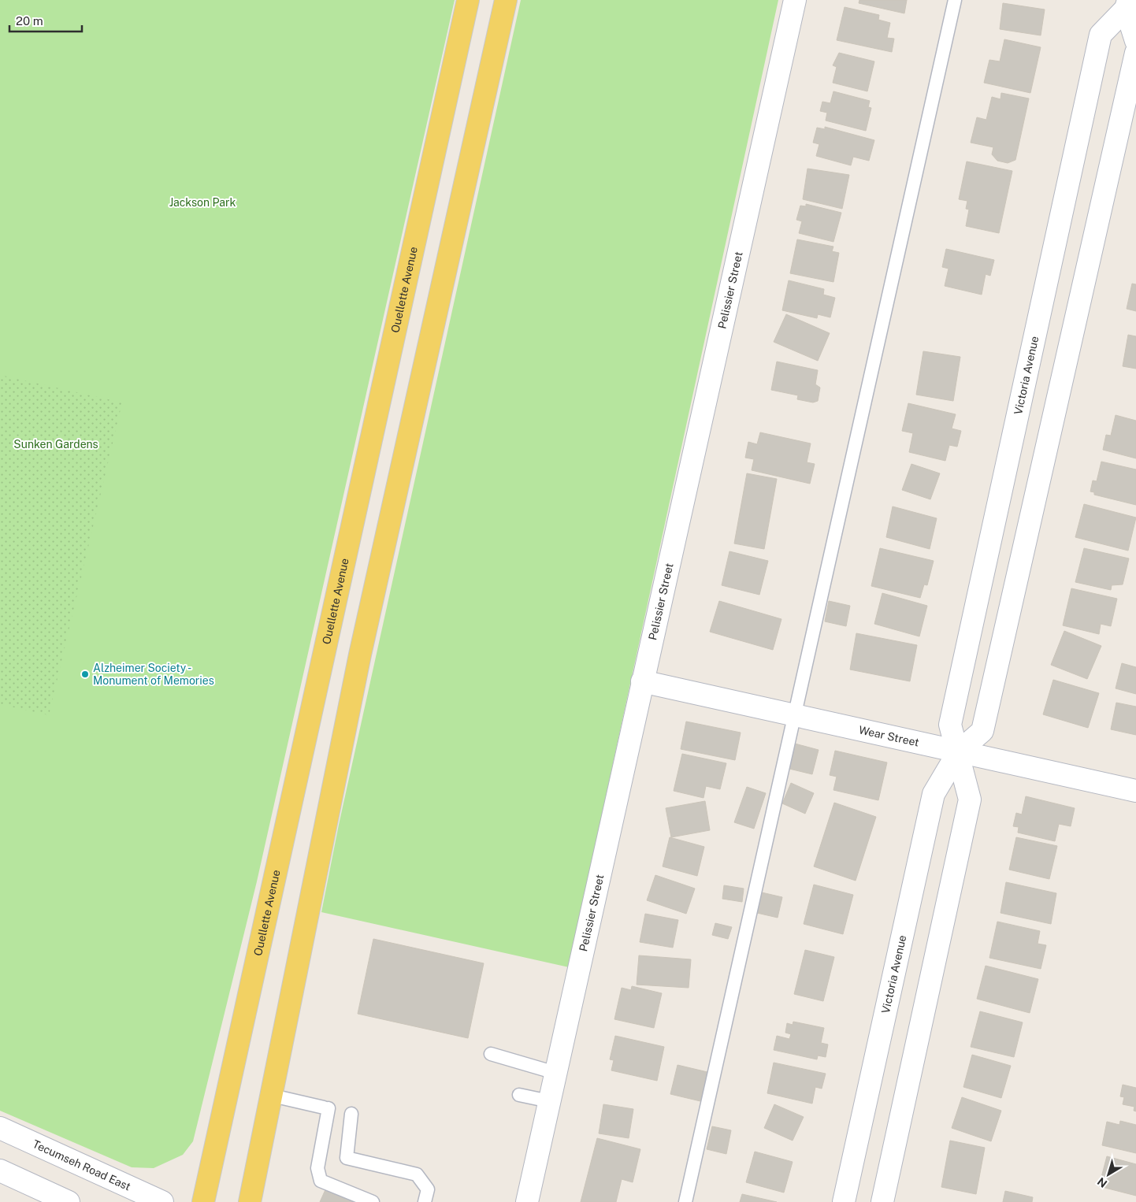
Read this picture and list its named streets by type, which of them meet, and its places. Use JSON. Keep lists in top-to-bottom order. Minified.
{"streets":{"main road":["Ouellette Avenue"],"street":["Pelissier Street","Victoria Avenue","Wear Street","Tecumseh Road East"]},"crossings":[["Pelissier Street","Wear Street"],["Victoria Avenue","Wear Street"]],"parks":["Jackson Park","Sunken Gardens"],"places":["Alzheimer Society - Monument of Memories"],"scale_bar":"20 m","north":"bottom left"}
